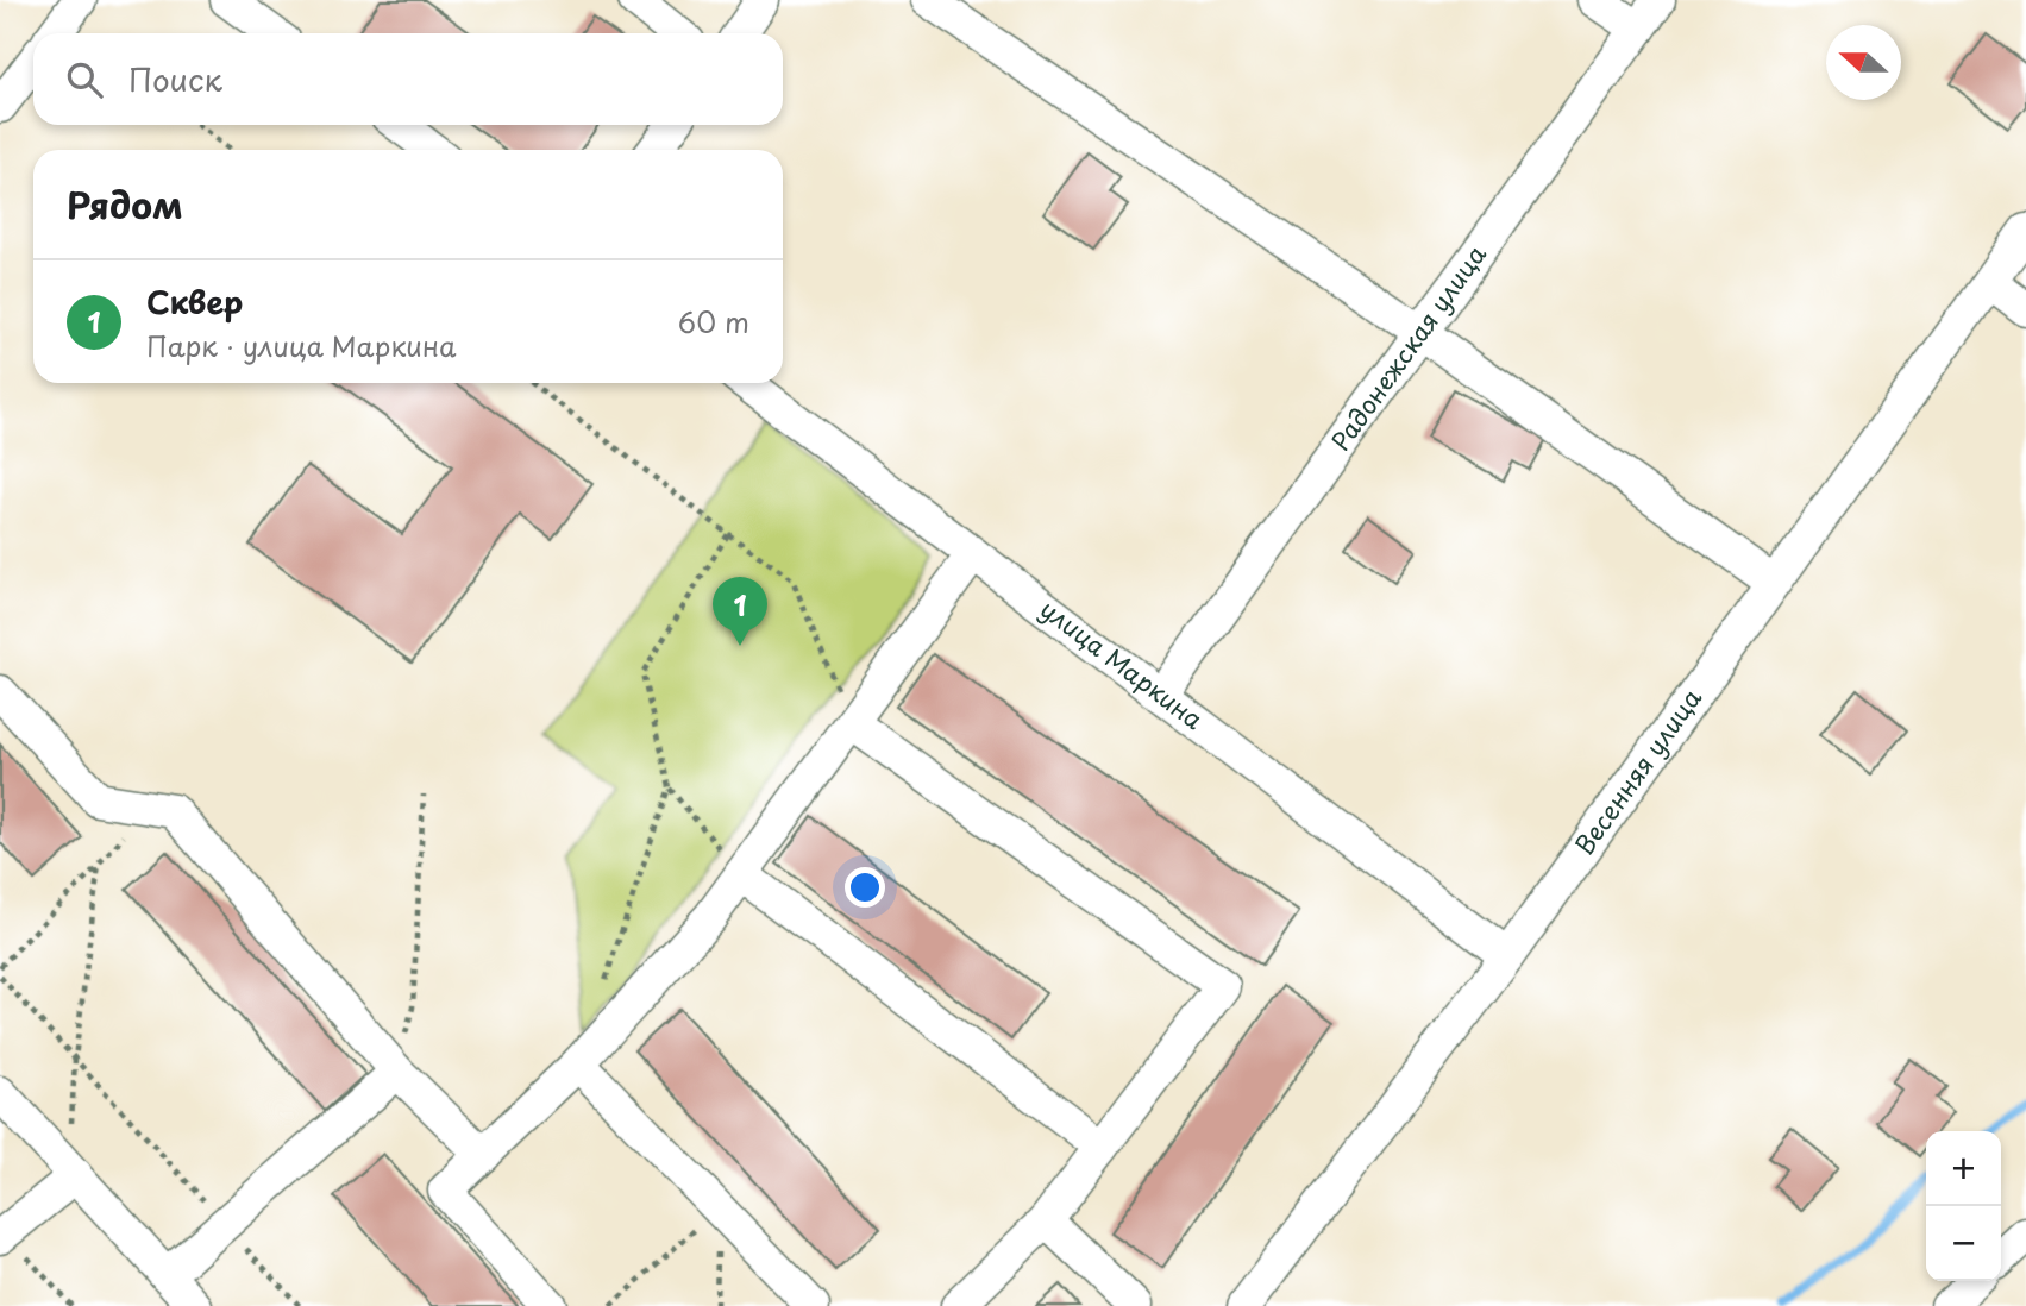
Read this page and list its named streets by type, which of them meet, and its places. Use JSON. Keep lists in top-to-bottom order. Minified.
{"streets":{"street":["Радонежская улица","улица Маркина","Весенняя улица"]},"crossings":[["Радонежская улица","улица Маркина"],["улица Маркина","Весенняя улица"]],"north":"left","page":{"search":"Поиск","heading":"Рядом","list":[{"mark":"1","name":"Сквер","note":"Парк · улица Маркина","value":"60 m"}],"pins":"1","map_buttons":["+","−"]}}
